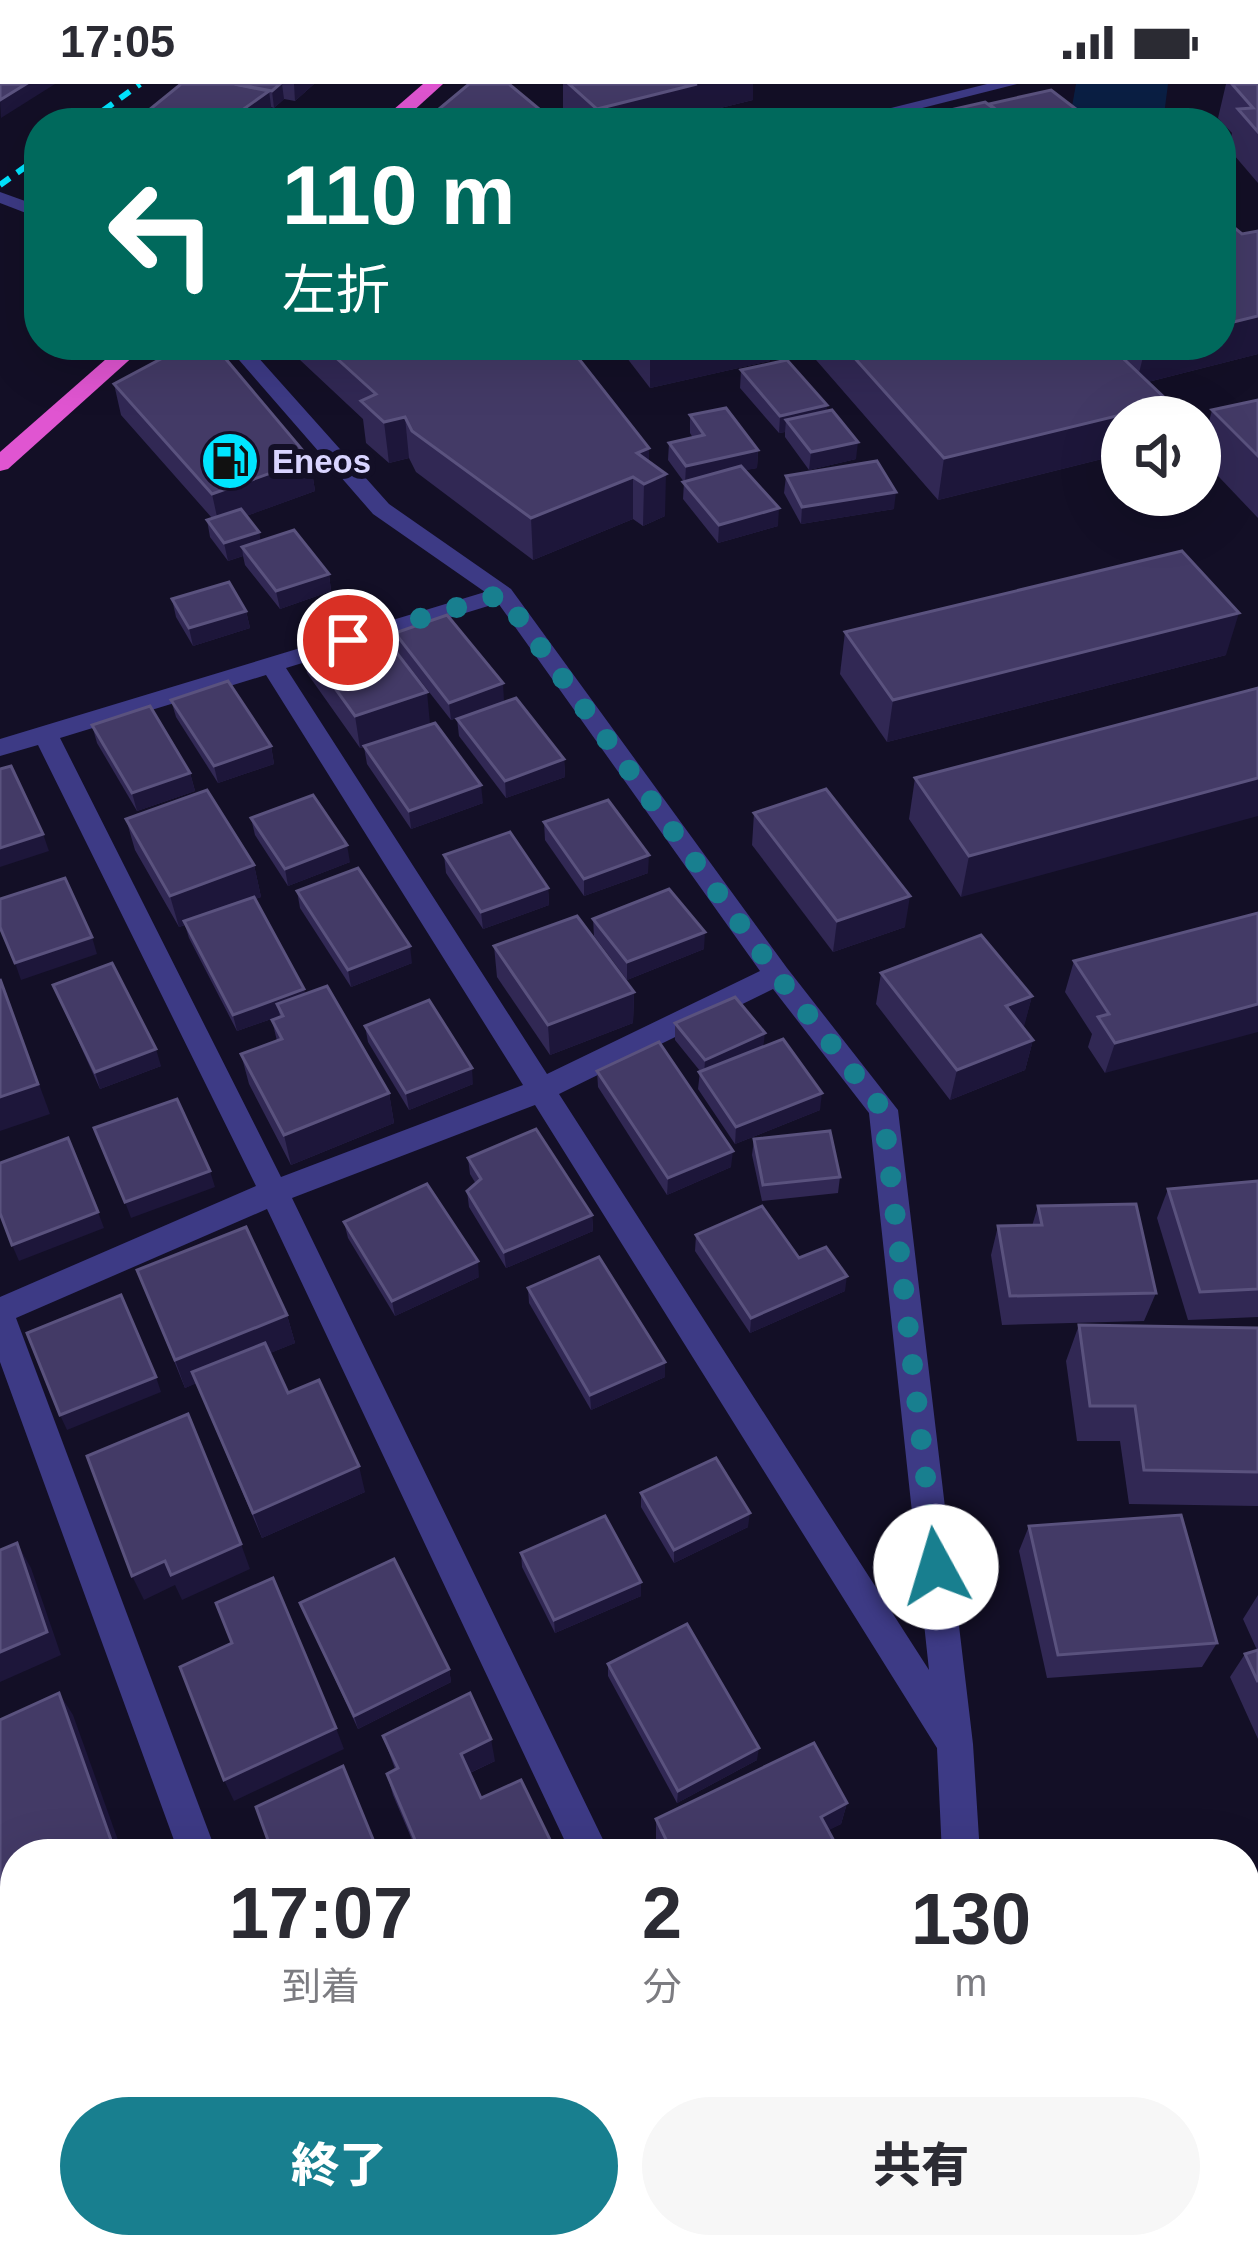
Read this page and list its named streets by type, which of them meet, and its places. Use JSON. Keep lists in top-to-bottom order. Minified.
{"places":{"fuel station":["Eneos"]},"page":{"status":"17:05","turn":["110 m","左折"],"eta":["17:07","到着","2","分","130","m"],"buttons":["終了","共有"]}}
